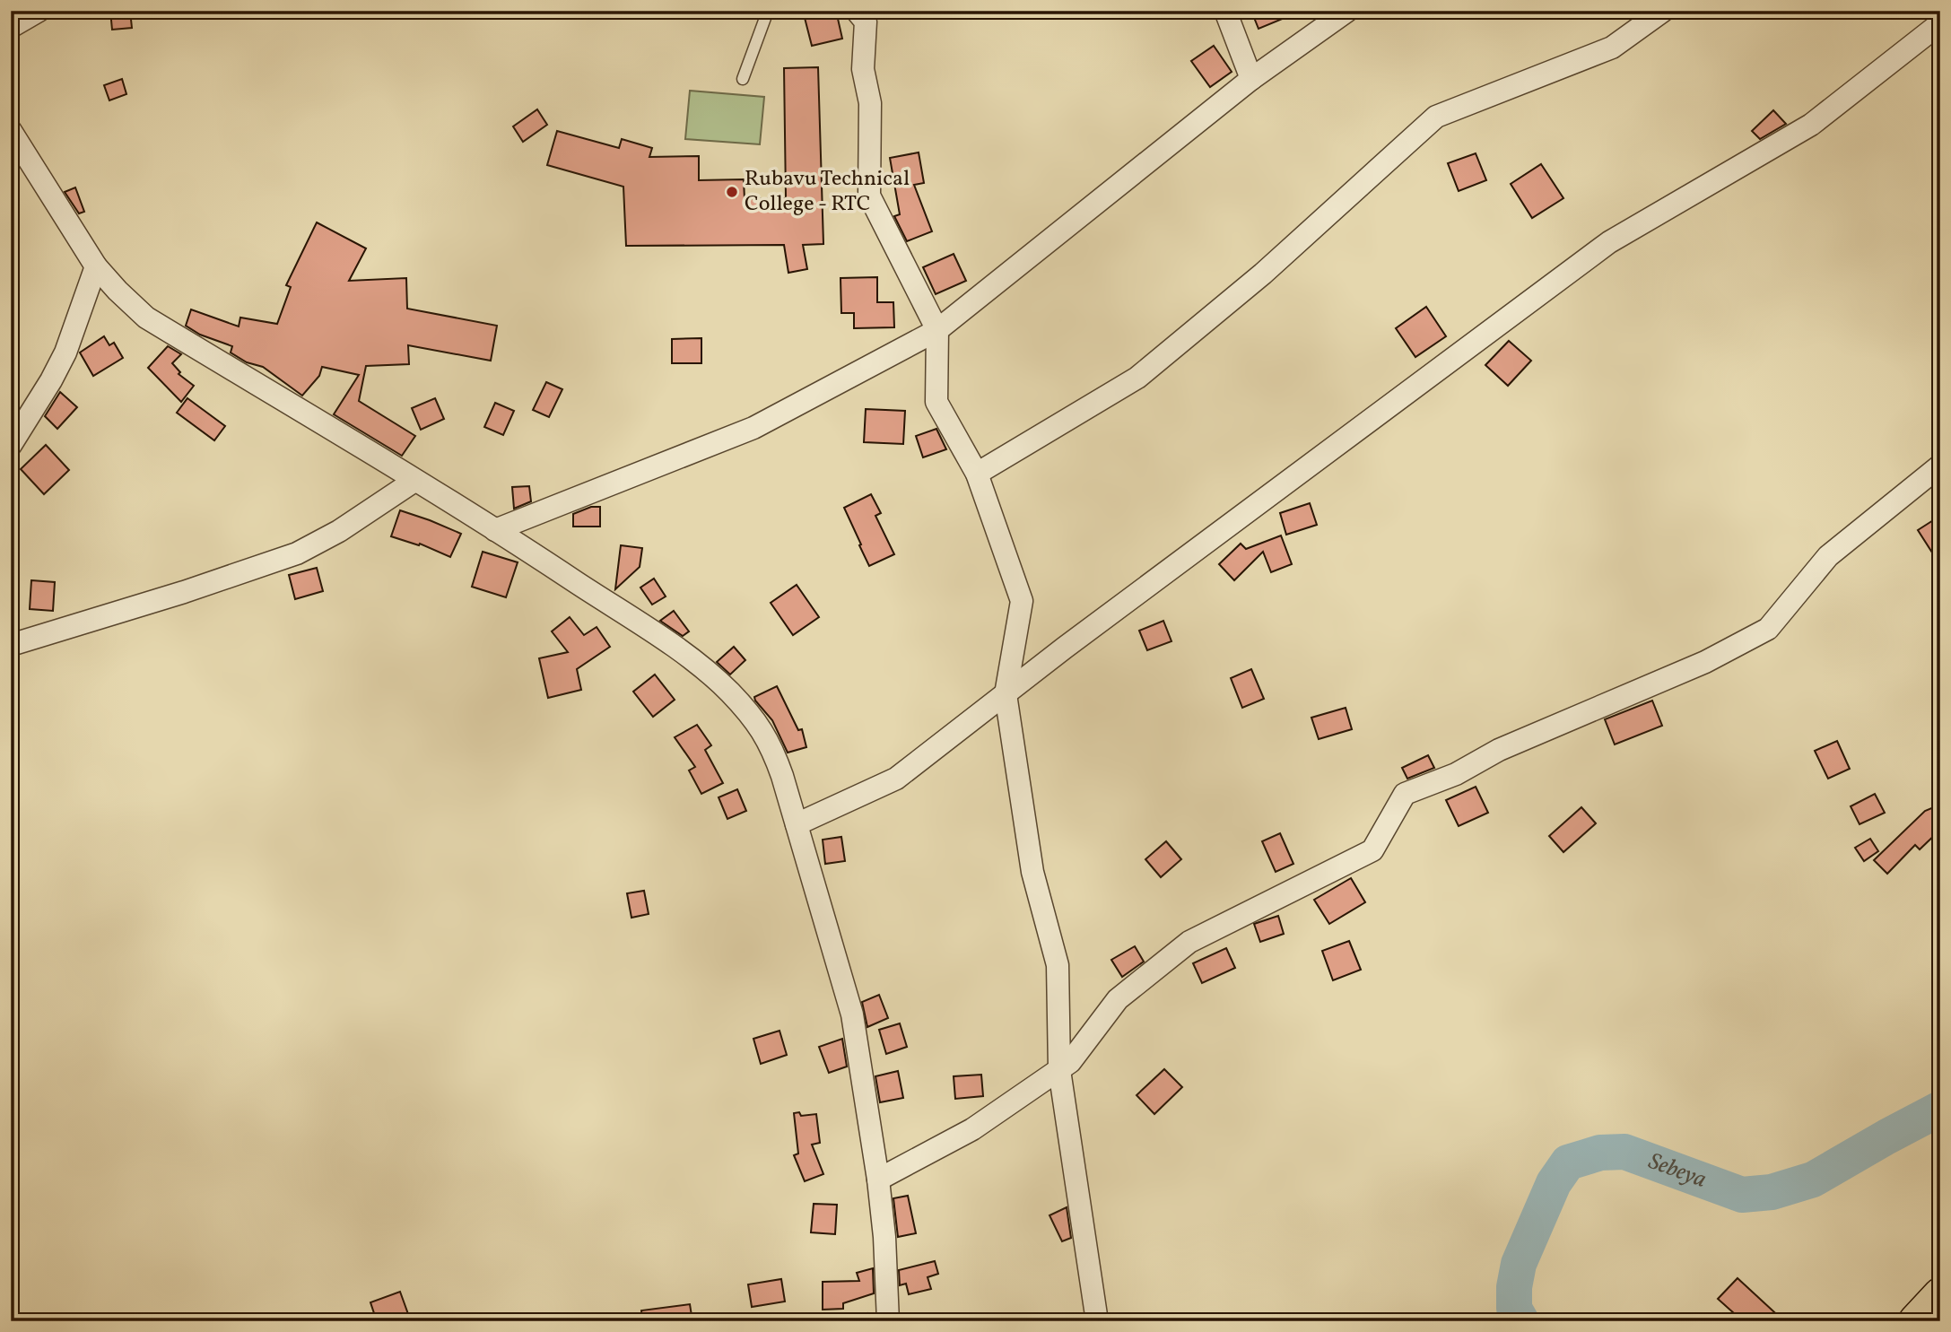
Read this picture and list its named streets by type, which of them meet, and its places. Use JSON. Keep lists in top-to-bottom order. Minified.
{"water":["Sebeya"],"places":["Rubavu Technical College - RTC"]}
